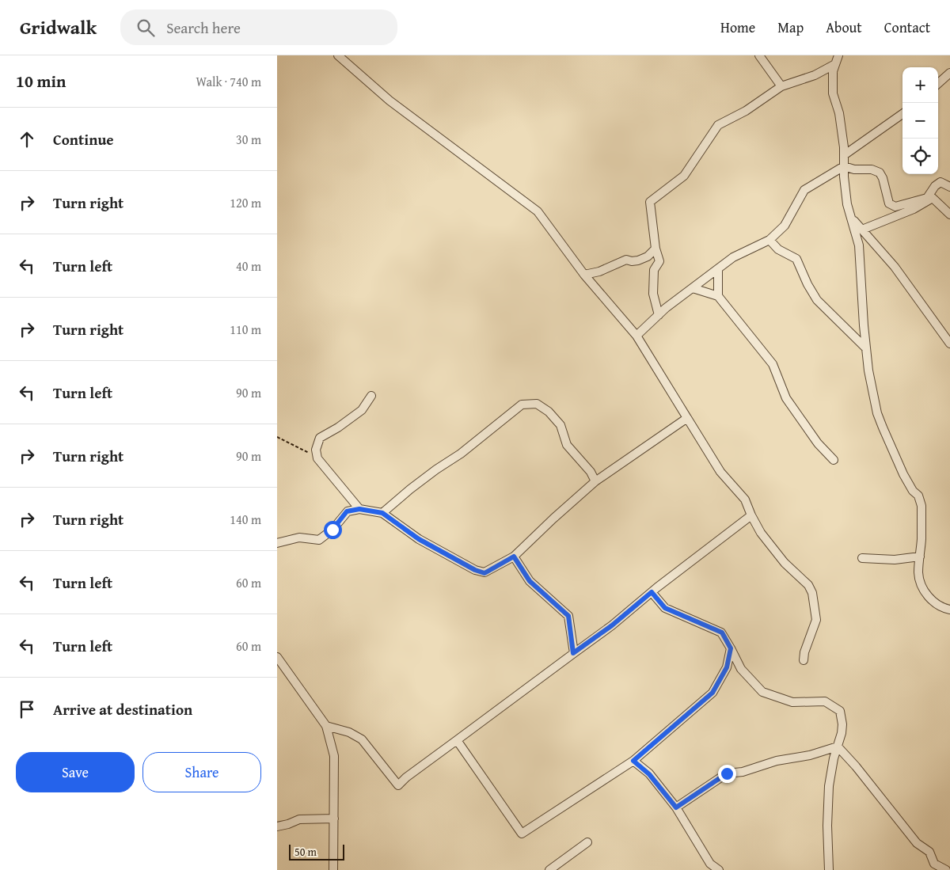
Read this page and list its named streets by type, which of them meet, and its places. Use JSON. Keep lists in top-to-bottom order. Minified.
{"scale_bar":"50 m","page":{"header":"Gridwalk","search":"Search here","nav":["Home","Map","About","Contact"],"heading":["10 min","Walk · 740 m"],"map_buttons":["+","−"],"list":[["Continue","30 m"],["Turn right","120 m"],["Turn left","40 m"],["Turn right","110 m"],["Turn left","90 m"],["Turn right","90 m"],["Turn right","140 m"],["Turn left","60 m"],["Turn left","60 m"],"Arrive at destination"],"buttons":["Save","Share"],"scale":"50 m"}}
